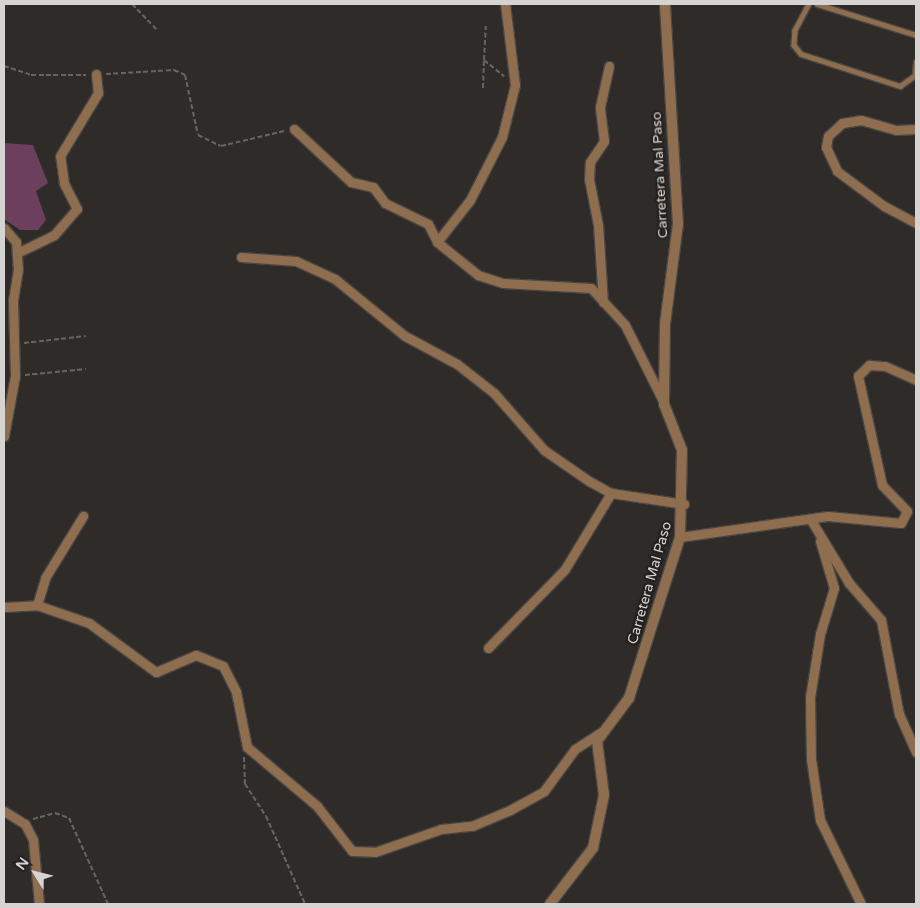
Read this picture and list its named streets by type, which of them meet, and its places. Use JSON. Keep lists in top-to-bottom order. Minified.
{"streets":{"street":["Carretera Mal Paso"]},"north":"top left"}
